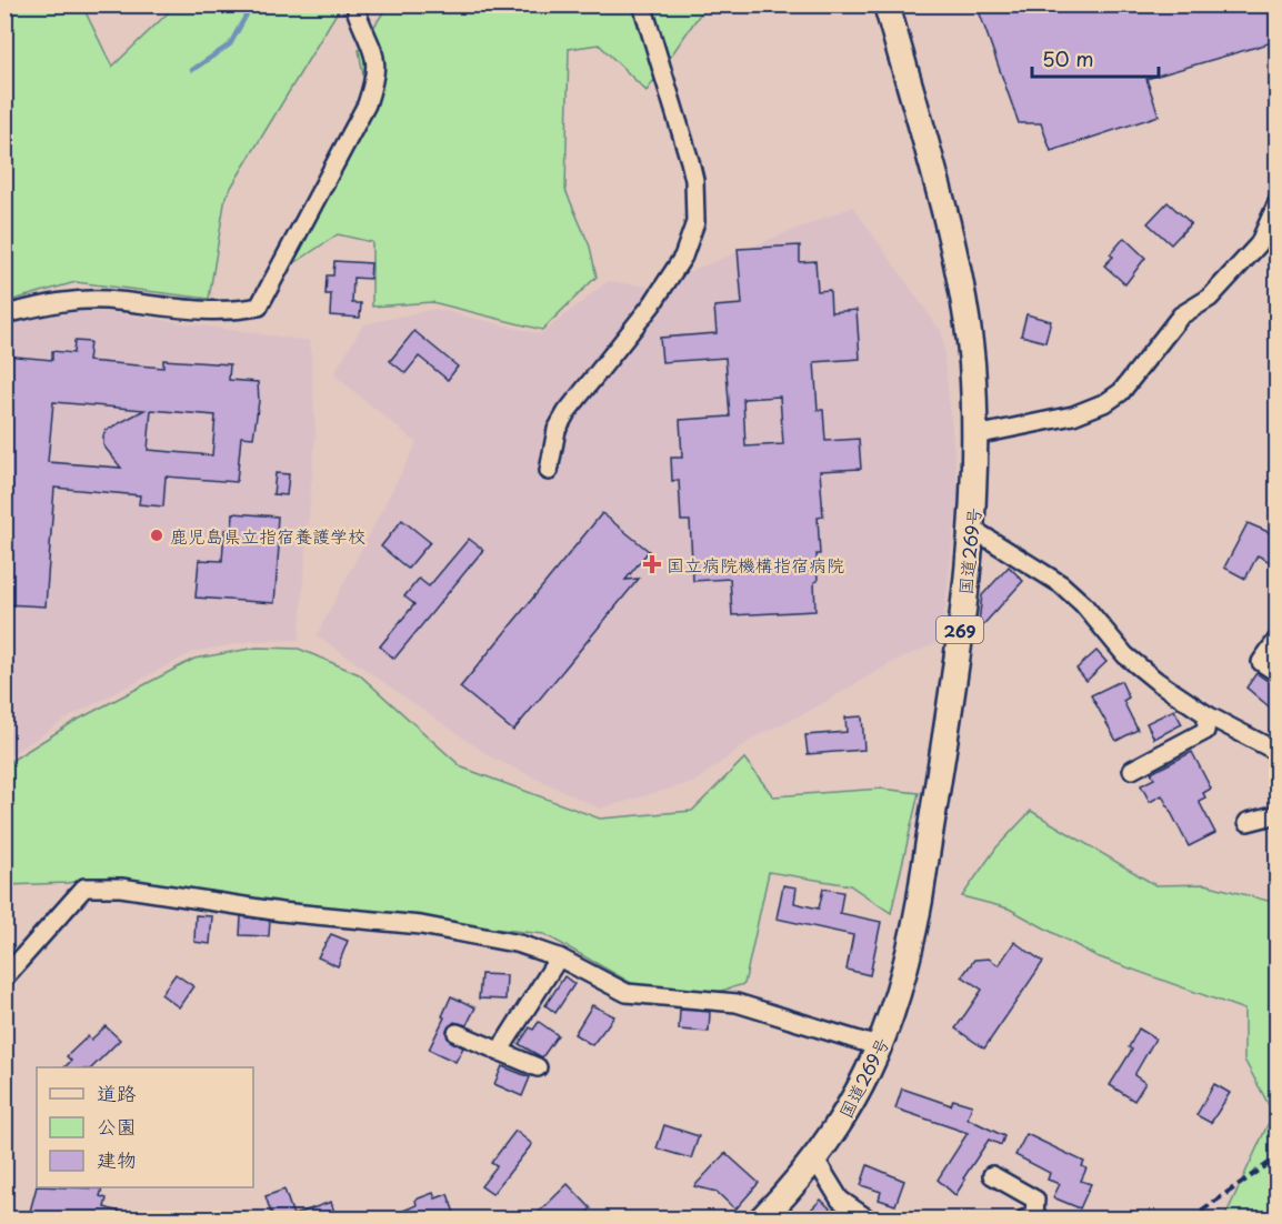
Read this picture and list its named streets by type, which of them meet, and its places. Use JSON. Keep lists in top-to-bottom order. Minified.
{"streets":{"highway":["国道269号","269"]},"places":{"other":["鹿児島県立指宿養護学校"],"health":["国立病院機構指宿病院"]},"legend":["道路","公園","建物"],"scale_bar":"50 m"}
